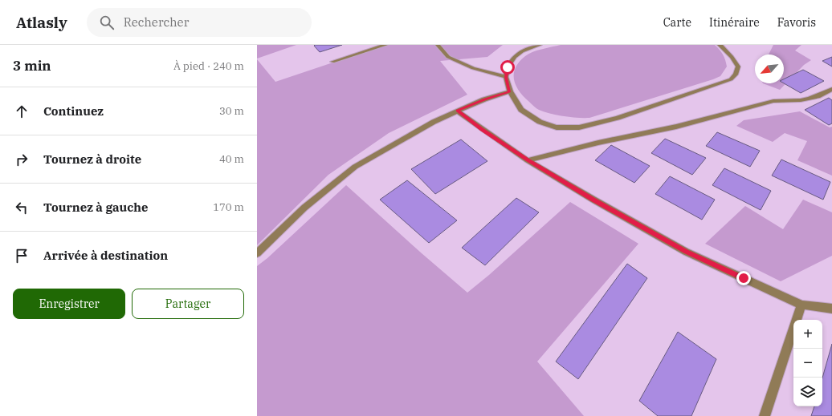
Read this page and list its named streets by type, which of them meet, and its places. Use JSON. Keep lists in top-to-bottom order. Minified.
{"north":"bottom left","page":{"header":"Atlasly","search":"Rechercher","nav":["Carte","Itinéraire","Favoris"],"heading":["3 min","À pied · 240 m"],"list":[["Continuez","30 m"],["Tournez à droite","40 m"],["Tournez à gauche","170 m"],"Arrivée à destination"],"buttons":["Enregistrer","Partager"],"map_buttons":["+","−"]}}
